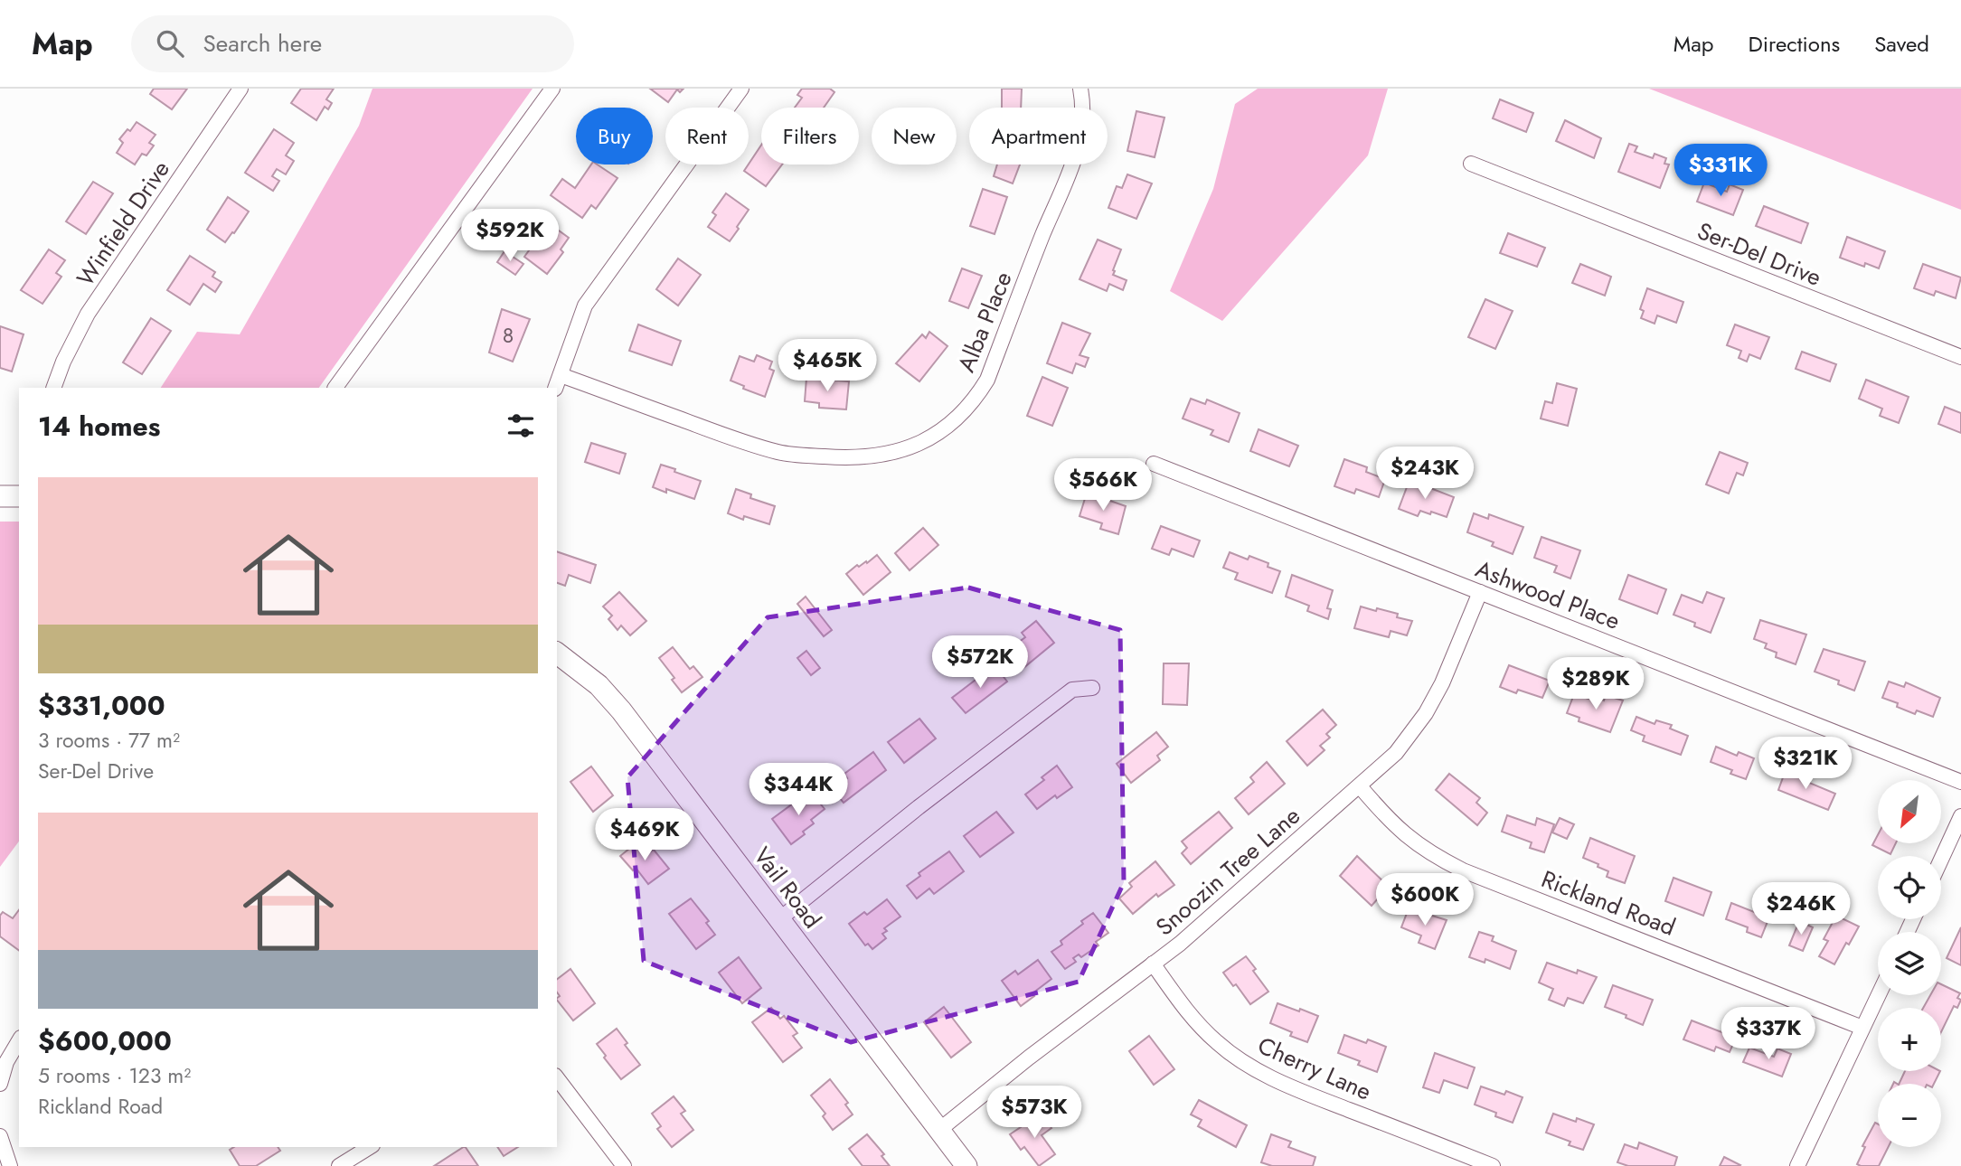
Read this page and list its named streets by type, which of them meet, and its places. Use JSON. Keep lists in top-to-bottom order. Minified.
{"streets":{"street":["Winfield Drive","Ser-Del Drive","Alba Place","Ashwood Place","Snoozin Tree Lane","Vail Road","Rickland Road","Cherry Lane"]},"crossings":[["Ashwood Place","Snoozin Tree Lane"],["Snoozin Tree Lane","Vail Road"],["Snoozin Tree Lane","Rickland Road"],["Snoozin Tree Lane","Cherry Lane"]],"house_numbers":["8"],"north":"bottom left","page":{"header":"Map","search":"Search here","nav":["Map","Directions","Saved"],"chip":["Buy","Rent","Filters","New","Apartment"],"price":["$331K","$592K","$465K","$243K","$566K","$572K","$289K","$321K","$344K","$469K","$600K","$246K","$337K","$573K"],"heading":"14 homes","list":[{"name":"$331,000","note":"3 rooms · 77 m² · Ser-Del Drive"},{"name":"$600,000","note":"5 rooms · 123 m² · Rickland Road"}],"map_buttons":["+","−"]}}
